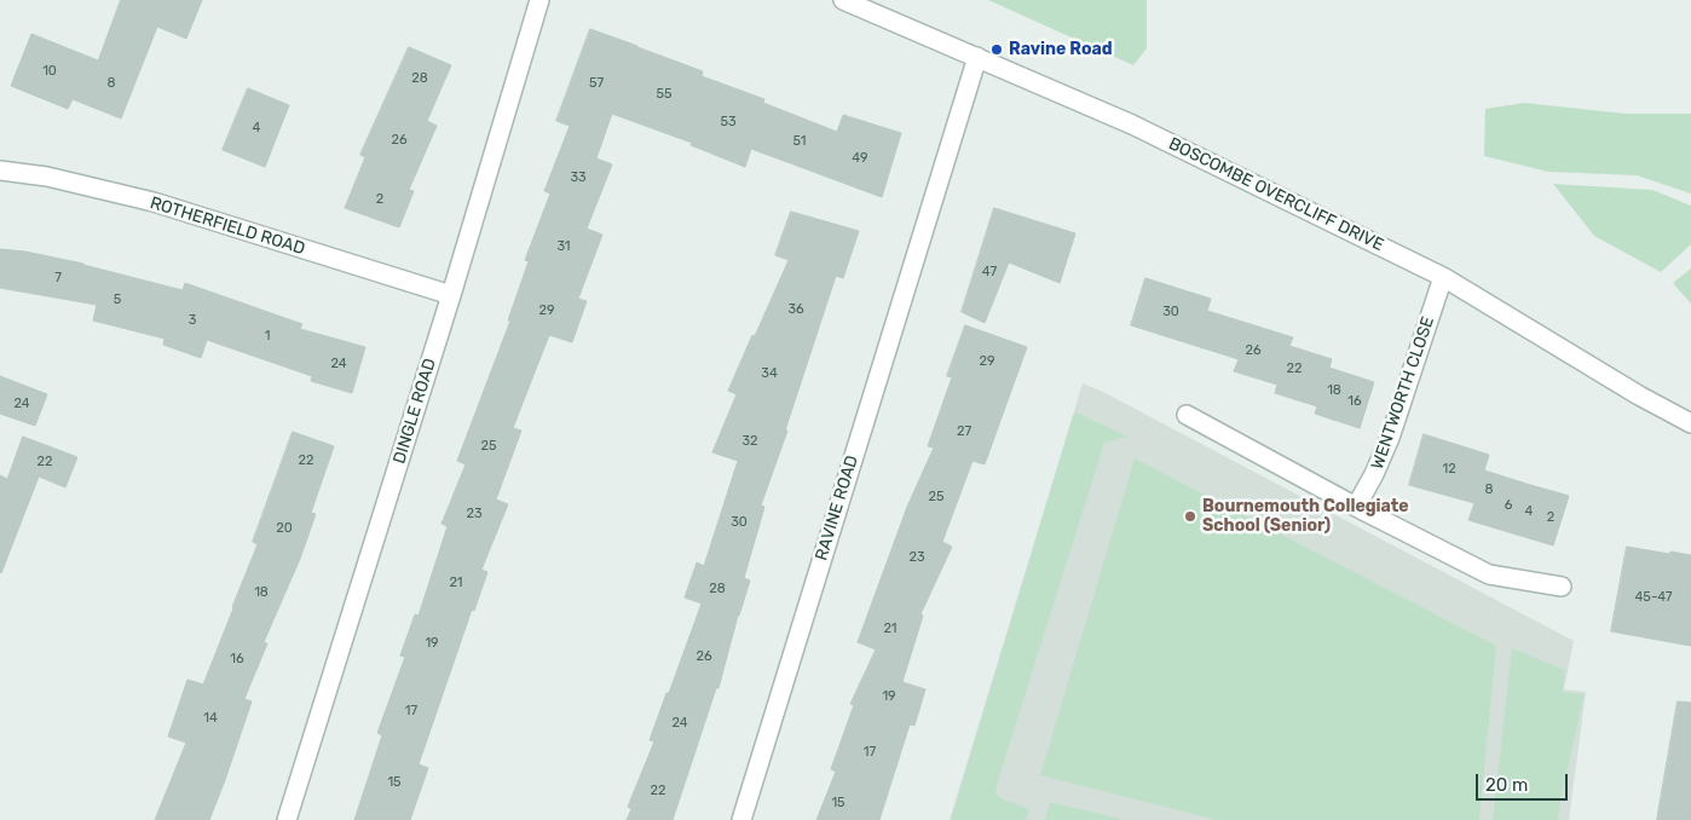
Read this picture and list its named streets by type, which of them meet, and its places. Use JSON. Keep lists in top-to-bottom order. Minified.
{"streets":{"street":["BOSCOMBE OVERCLIFF DRIVE","ROTHERFIELD ROAD","WENTWORTH CLOSE","DINGLE ROAD","RAVINE ROAD"]},"crossings":[["BOSCOMBE OVERCLIFF DRIVE","WENTWORTH CLOSE"],["BOSCOMBE OVERCLIFF DRIVE","RAVINE ROAD"],["ROTHERFIELD ROAD","DINGLE ROAD"]],"places":["Ravine Road","Bournemouth Collegiate School (Senior)"],"house_numbers":["10","28","8","57","55","53","4","26","51","49","33","2","31","47","7","5","36","29","30","3","1","26","29","24","22","34","18","16","24","27","32","25","22","22","12","8","25","6","4","23","2","30","20","23","21","28","18","45-47","21","19","26","16","19","17","14","24","17","15","22","15"],"scale_bar":"20 m"}
